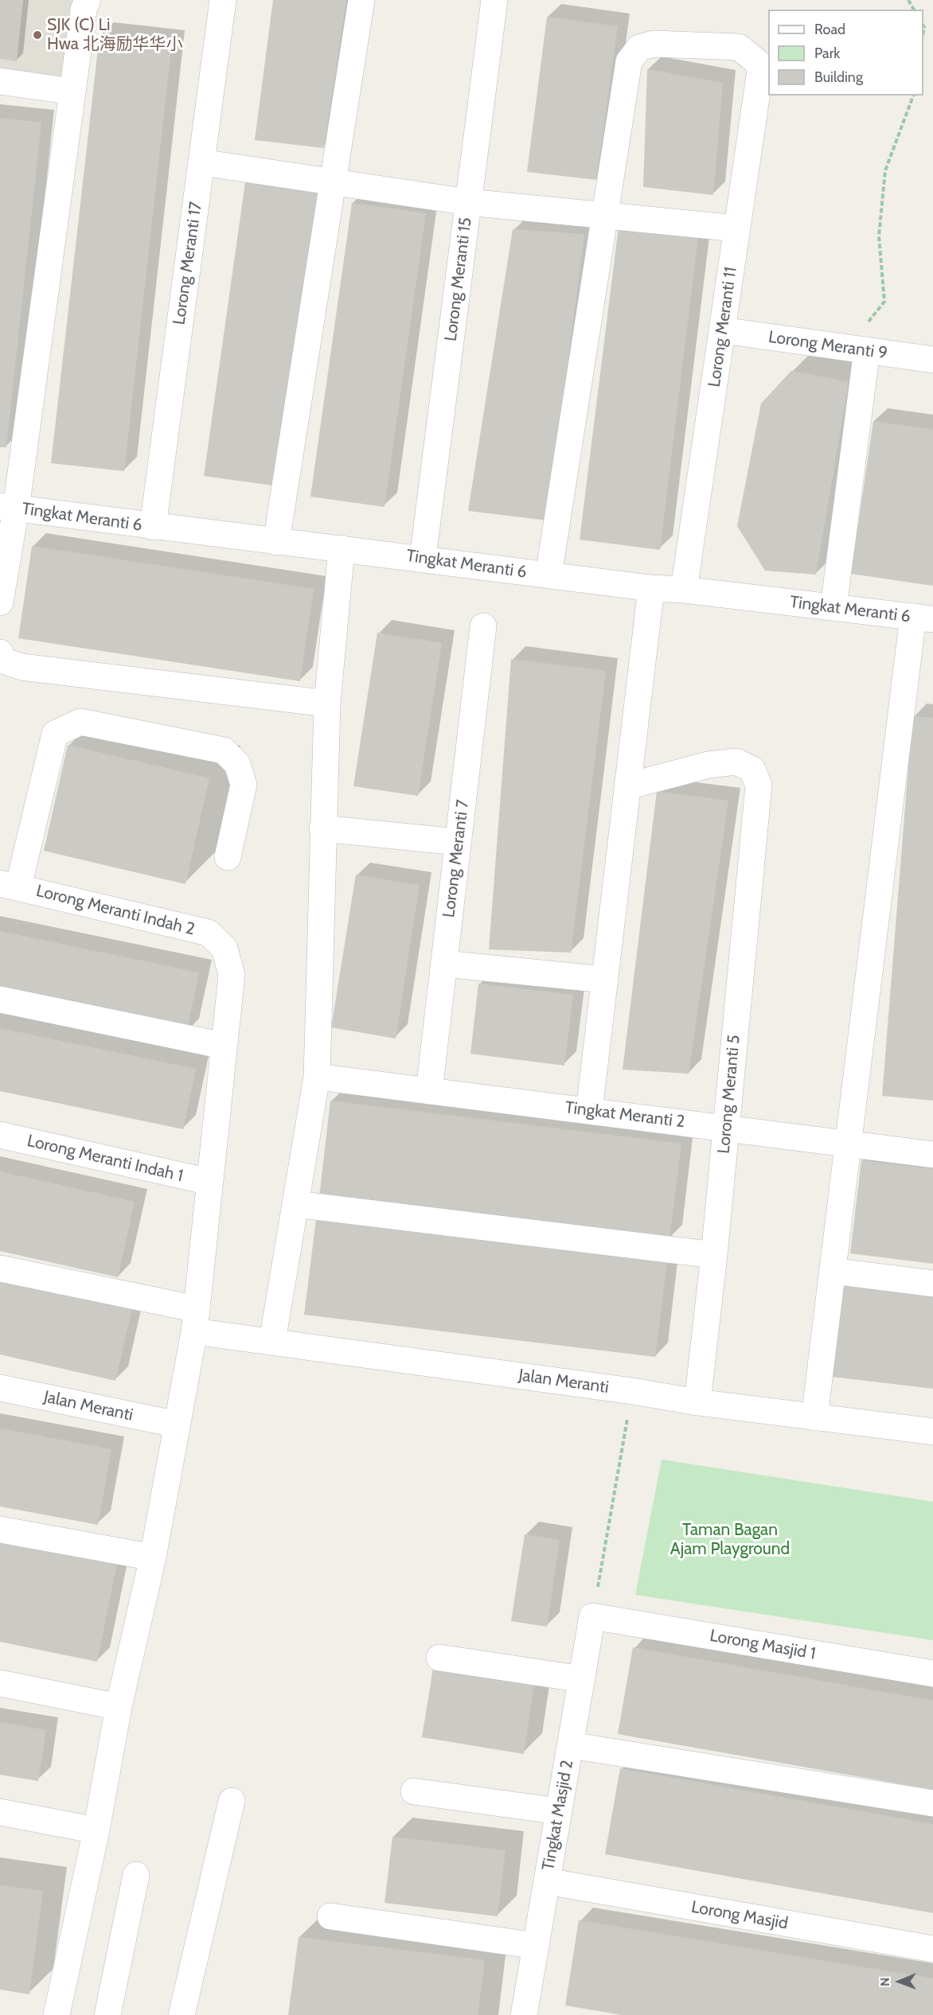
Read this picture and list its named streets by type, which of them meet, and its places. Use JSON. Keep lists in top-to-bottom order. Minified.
{"streets":{"street":["Lorong Meranti 17","Lorong Meranti 15","Lorong Meranti 11","Lorong Meranti 9","Tingkat Meranti 6","Lorong Meranti 7","Lorong Meranti Indah 2","Lorong Meranti 5","Tingkat Meranti 2","Lorong Meranti Indah 1","Jalan Meranti","Lorong Masjid 1","Tingkat Masjid 2","Lorong Masjid"]},"crossings":[["Lorong Meranti 17","Tingkat Meranti 6"],["Lorong Meranti 15","Tingkat Meranti 6"],["Lorong Meranti 11","Lorong Meranti 9"],["Lorong Meranti 11","Tingkat Meranti 6"],["Lorong Meranti 7","Tingkat Meranti 2"],["Lorong Meranti 5","Tingkat Meranti 2"],["Lorong Meranti 5","Jalan Meranti"],["Lorong Masjid 1","Tingkat Masjid 2"],["Tingkat Masjid 2","Lorong Masjid"]],"parks":["Taman Bagan Ajam Playground"],"places":["SJK (C) Li Hwa 北海励华华小"],"legend":["Road","Park","Building"],"north":"left"}
